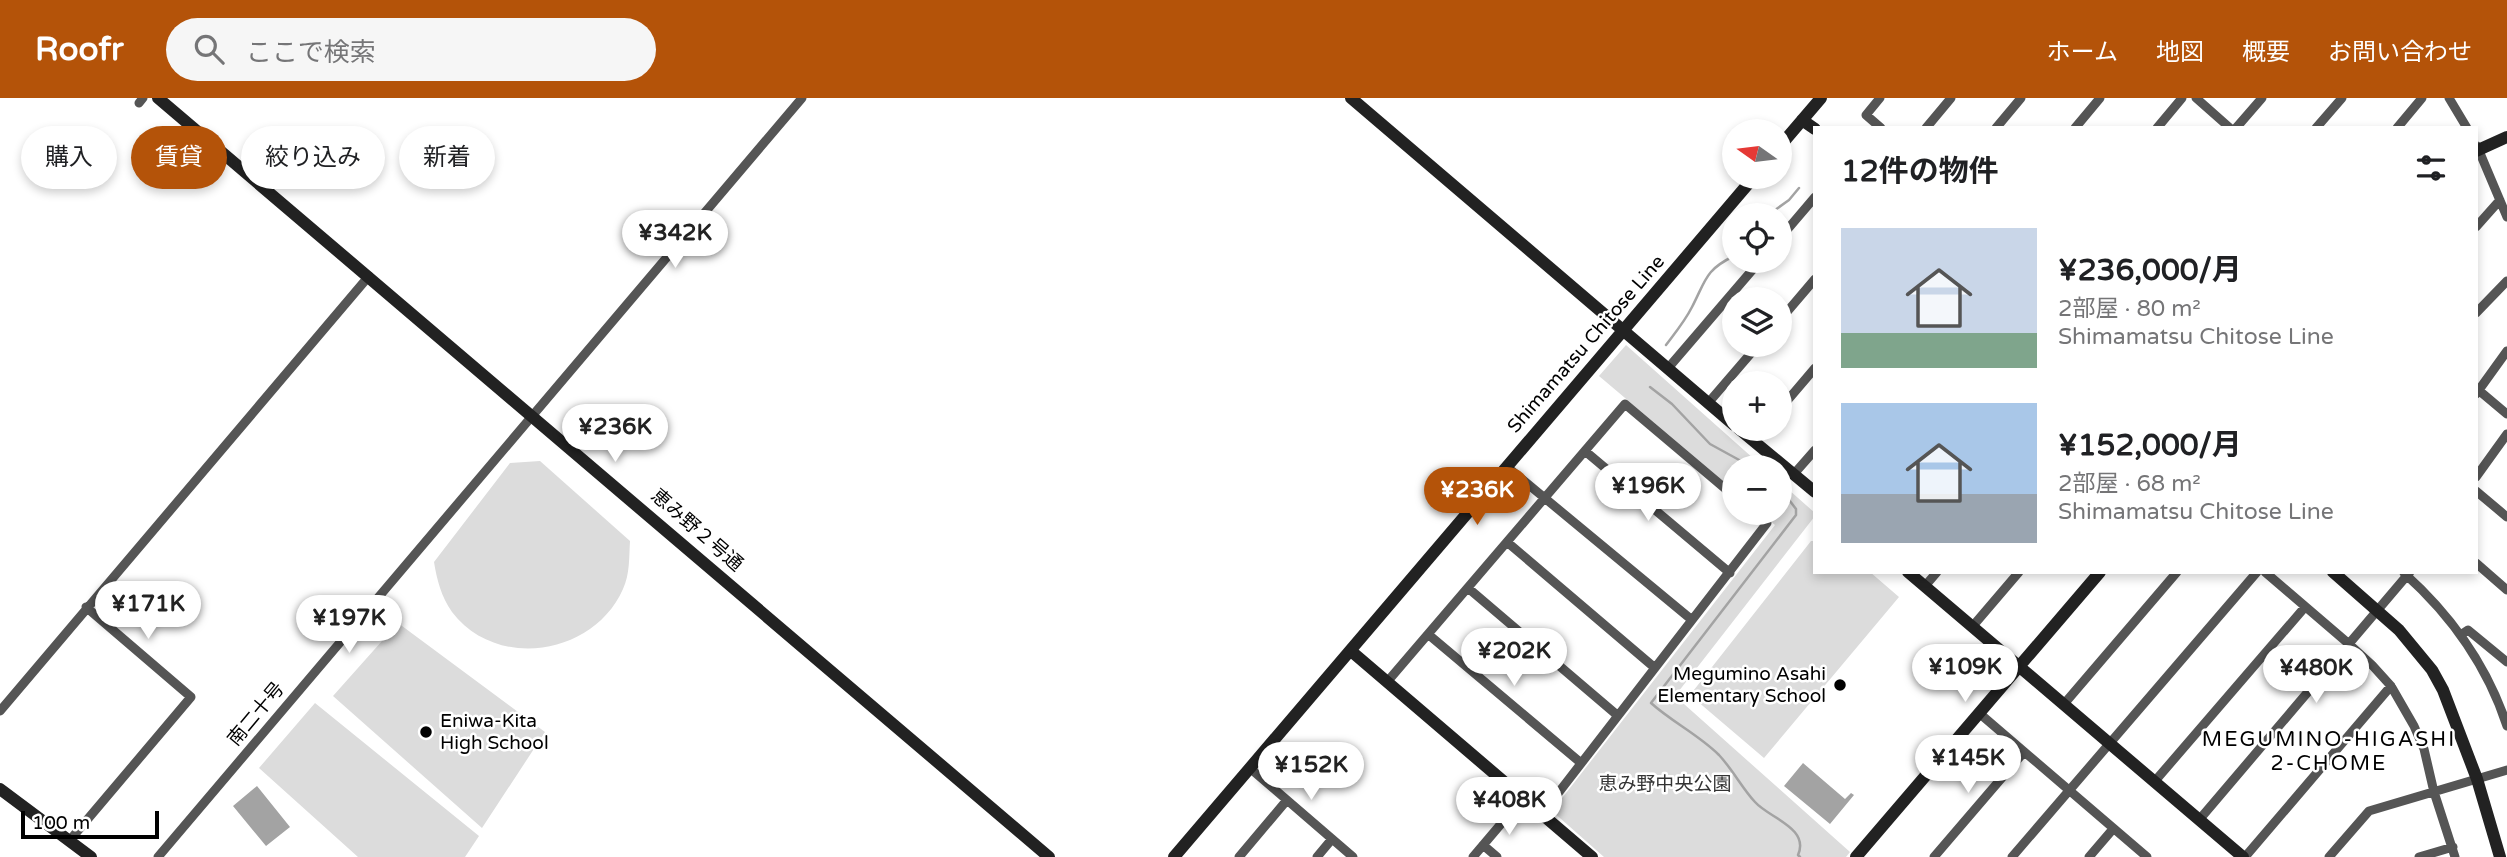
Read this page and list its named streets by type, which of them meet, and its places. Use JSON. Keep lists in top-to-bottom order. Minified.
{"streets":{"street":["Shimamatsu Chitose Line","恵み野２号通","南二十号"]},"crossings":[["恵み野２号通","南二十号"]],"districts":["MEGUMINO-HIGASHI 2-CHOME"],"parks":["恵み野中央公園"],"places":["Megumino Asahi Elementary School","Eniwa-Kita High School"],"scale_bar":"100 m","north":"left","page":{"header":"Roofr","search":"ここで検索","nav":["ホーム","地図","概要","お問い合わせ"],"map_buttons":["+","−"],"chip":["購入","賃貸","絞り込み","新着"],"heading":"12件の物件","price":["¥342K","¥236K","¥196K","¥236K","¥171K","¥197K","¥202K","¥109K","¥480K","¥145K","¥152K","¥408K"],"list":[{"name":"¥236,000/月","note":"2部屋 · 80 m² · Shimamatsu Chitose Line"},{"name":"¥152,000/月","note":"2部屋 · 68 m² · Shimamatsu Chitose Line"}],"scale":"100 m"}}
